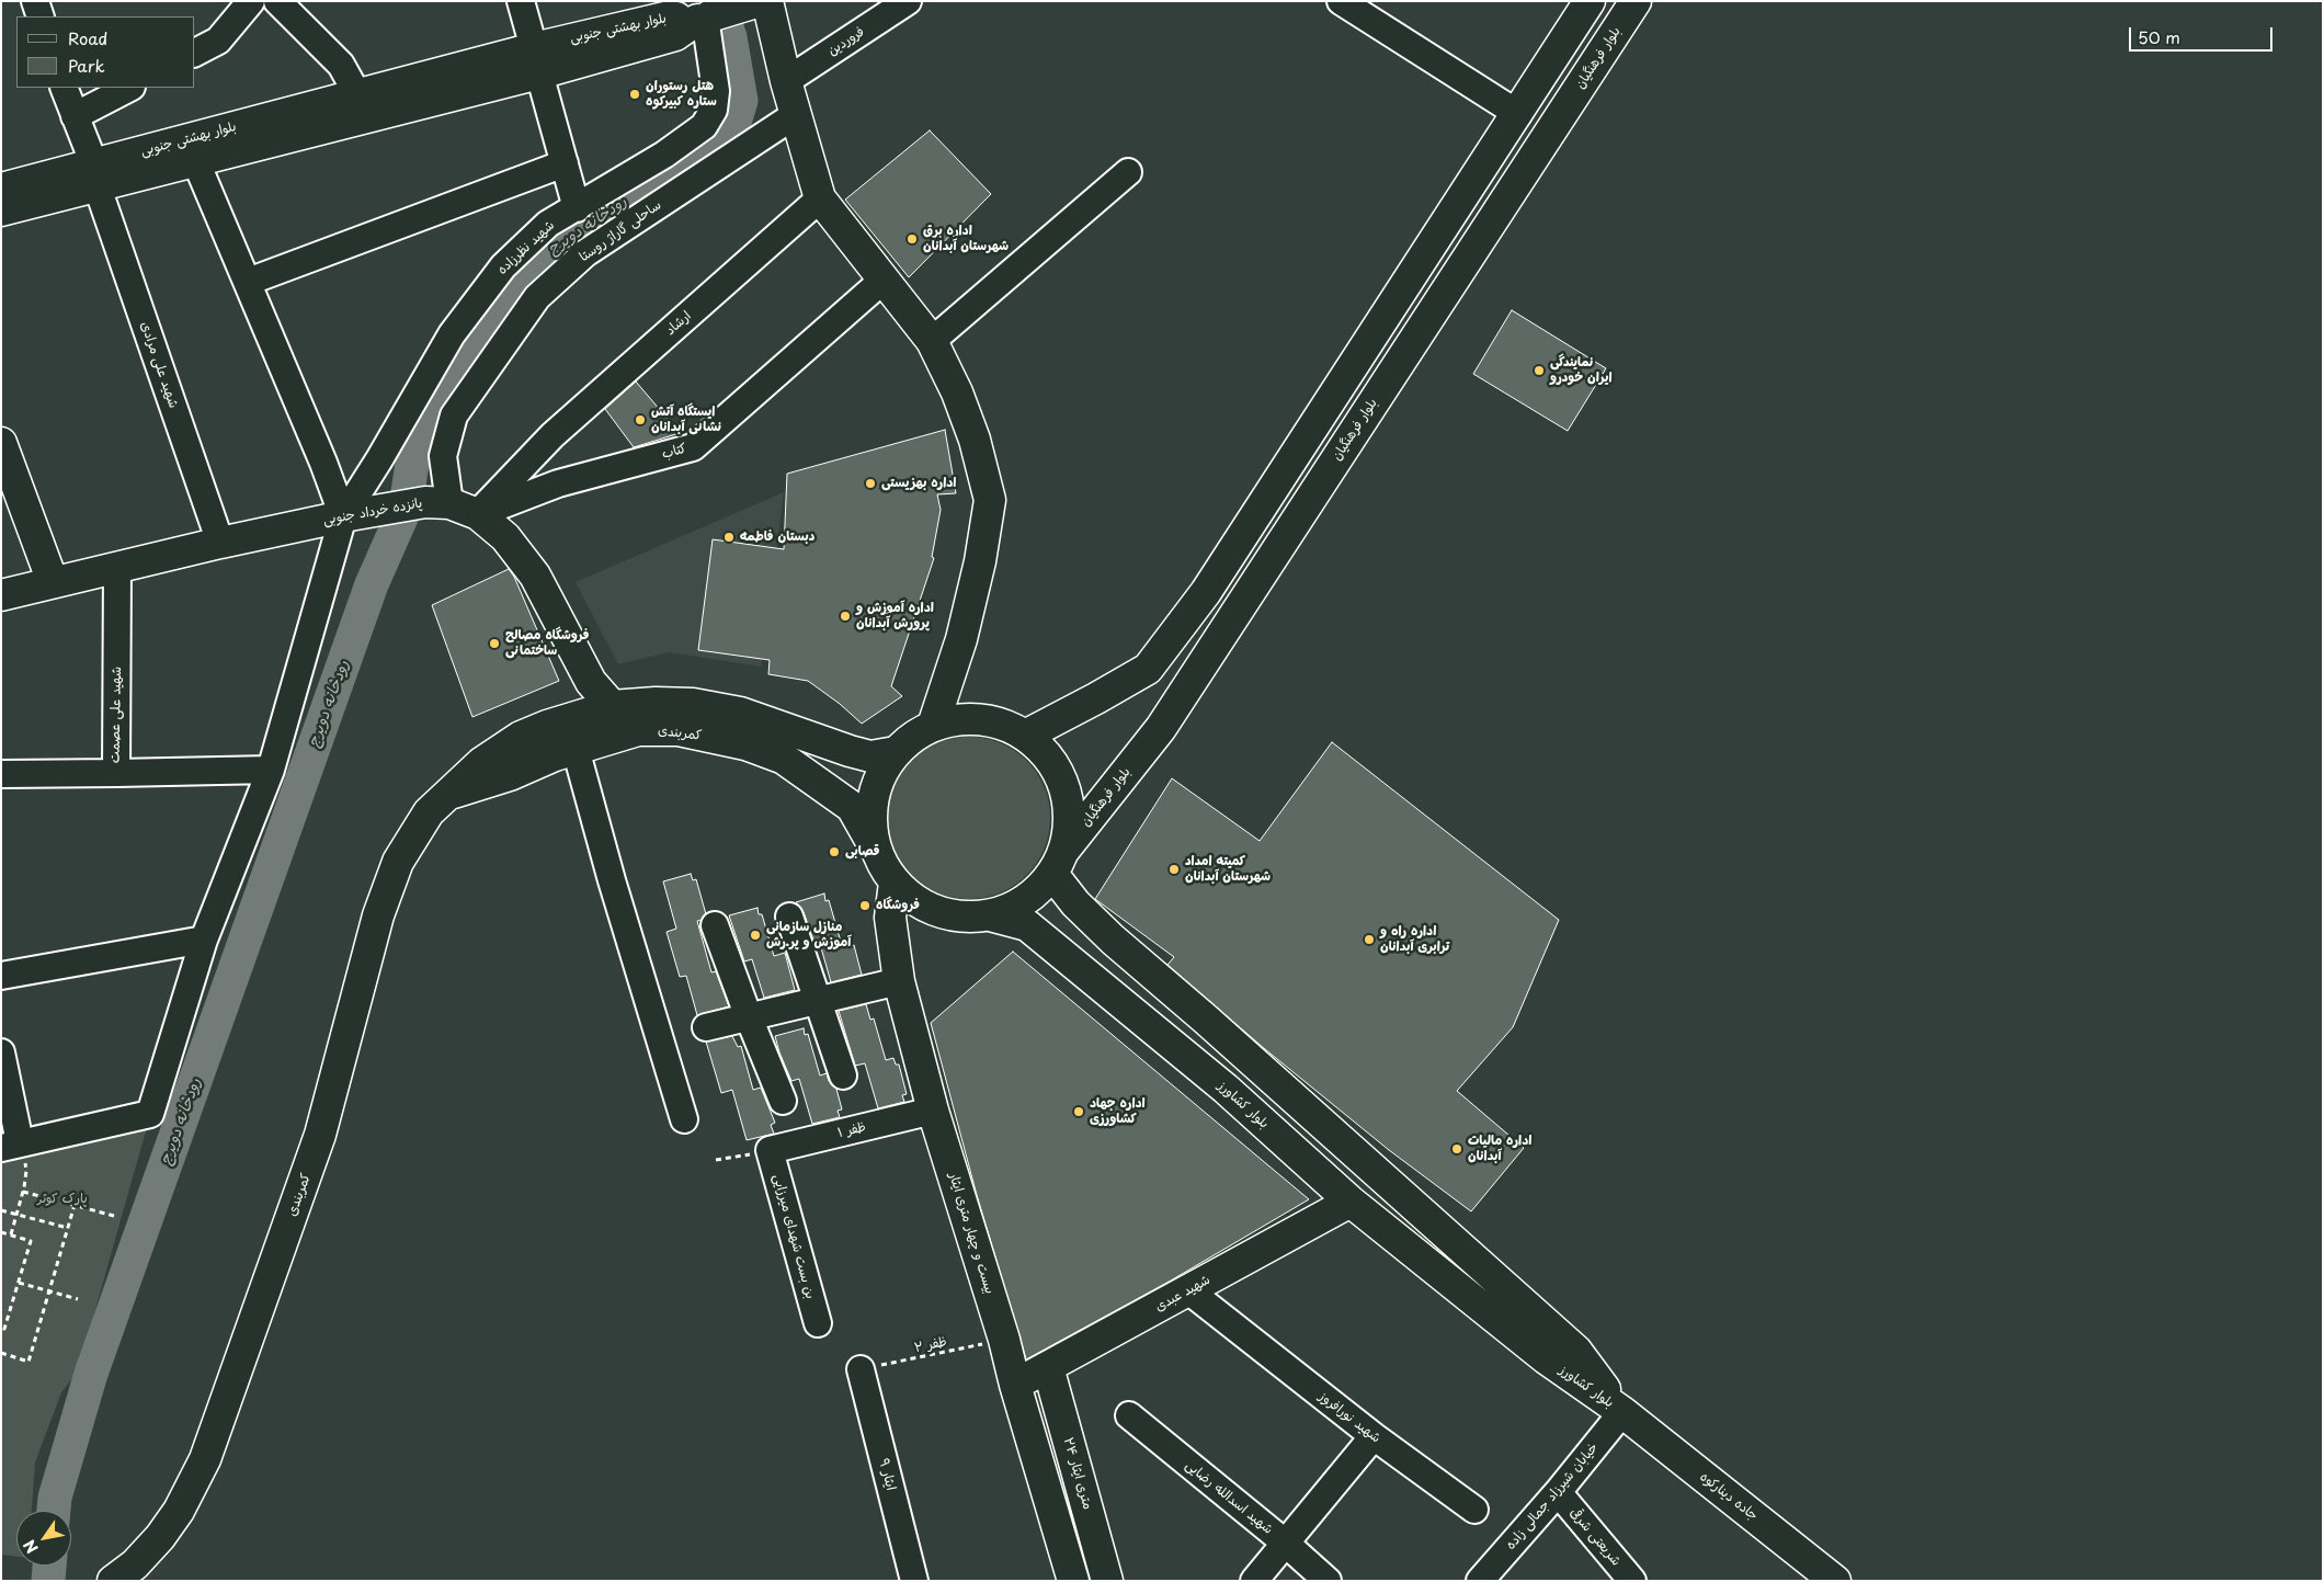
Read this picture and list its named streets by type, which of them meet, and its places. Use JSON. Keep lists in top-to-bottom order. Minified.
{"streets":{"main road":["بلوار بهشتی جنوبی","بلوار فرهنگیان","پانزده خرداد جنوبی","کمربندی","بلوار کشاورز","بیست و چهار متری ایثار","شهید عبدی","۲۴ متری ایثار","جاده دینارکوه"],"street":["فروردین","ساحلی گاراژ روستا","شهید نظرزاده","ارشاد","شهید علی مرادی","کتاب","شهید علی عصمت","ظفر ۱","بن بست شهدای میرزایی","شهید نورافروز","ایثار ۹","خیابان شیرزاد جمالی زاده","شهید اسدالله رضایی","شریعتی شرقی"],"path":["ظفر ۲"]},"crossings":[["بلوار بهشتی جنوبی","شهید نظرزاده"],["بلوار بهشتی جنوبی","شهید علی مرادی"],["بلوار فرهنگیان","کمربندی"],["بلوار فرهنگیان","بلوار کشاورز"],["ساحلی گاراژ روستا","پانزده خرداد جنوبی"],["شهید نظرزاده","پانزده خرداد جنوبی"],["شهید نظرزاده","شهید علی عصمت"],["ارشاد","کتاب"],["شهید علی مرادی","پانزده خرداد جنوبی"],["پانزده خرداد جنوبی","شهید علی عصمت"],["کمربندی","بلوار کشاورز"],["کمربندی","بیست و چهار متری ایثار"],["بلوار کشاورز","شهید عبدی"],["بلوار کشاورز","خیابان شیرزاد جمالی زاده"],["بلوار کشاورز","جاده دینارکوه"],["ظفر ۱","بیست و چهار متری ایثار"],["ظفر ۱","بن بست شهدای میرزایی"],["بیست و چهار متری ایثار","شهید عبدی"],["بیست و چهار متری ایثار","ظفر ۲"],["شهید عبدی","شهید نورافروز"],["شهید عبدی","۲۴ متری ایثار"],["ظفر ۲","ایثار ۹"],["خیابان شیرزاد جمالی زاده","جاده دینارکوه"],["خیابان شیرزاد جمالی زاده","شریعتی شرقی"]],"water":["رودخانه دویرج"],"parks":["پارک کوثر"],"places":["هتل رستوران ستاره کبیرکوه","اداره برق شهرستان آبدانان","نمایندگی ایران خودرو","ایستگاه آتش نشانی آبدانان","اداره بهزیستی","دبستان فاطمه","اداره آموزش و پرورش آبدانان","فروشگاه مصالح ساختمانی","قصابی","کمیته امداد شهرستان آبدانان","فروشگاه","منازل سازمانی آموزش و پر.رش","اداره راه و ترابری آبدانان","اداره جهاد کشاورزی","اداره مالیات آبدانان"],"legend":["Road","Park"],"scale_bar":"50 m","north":"bottom left"}
